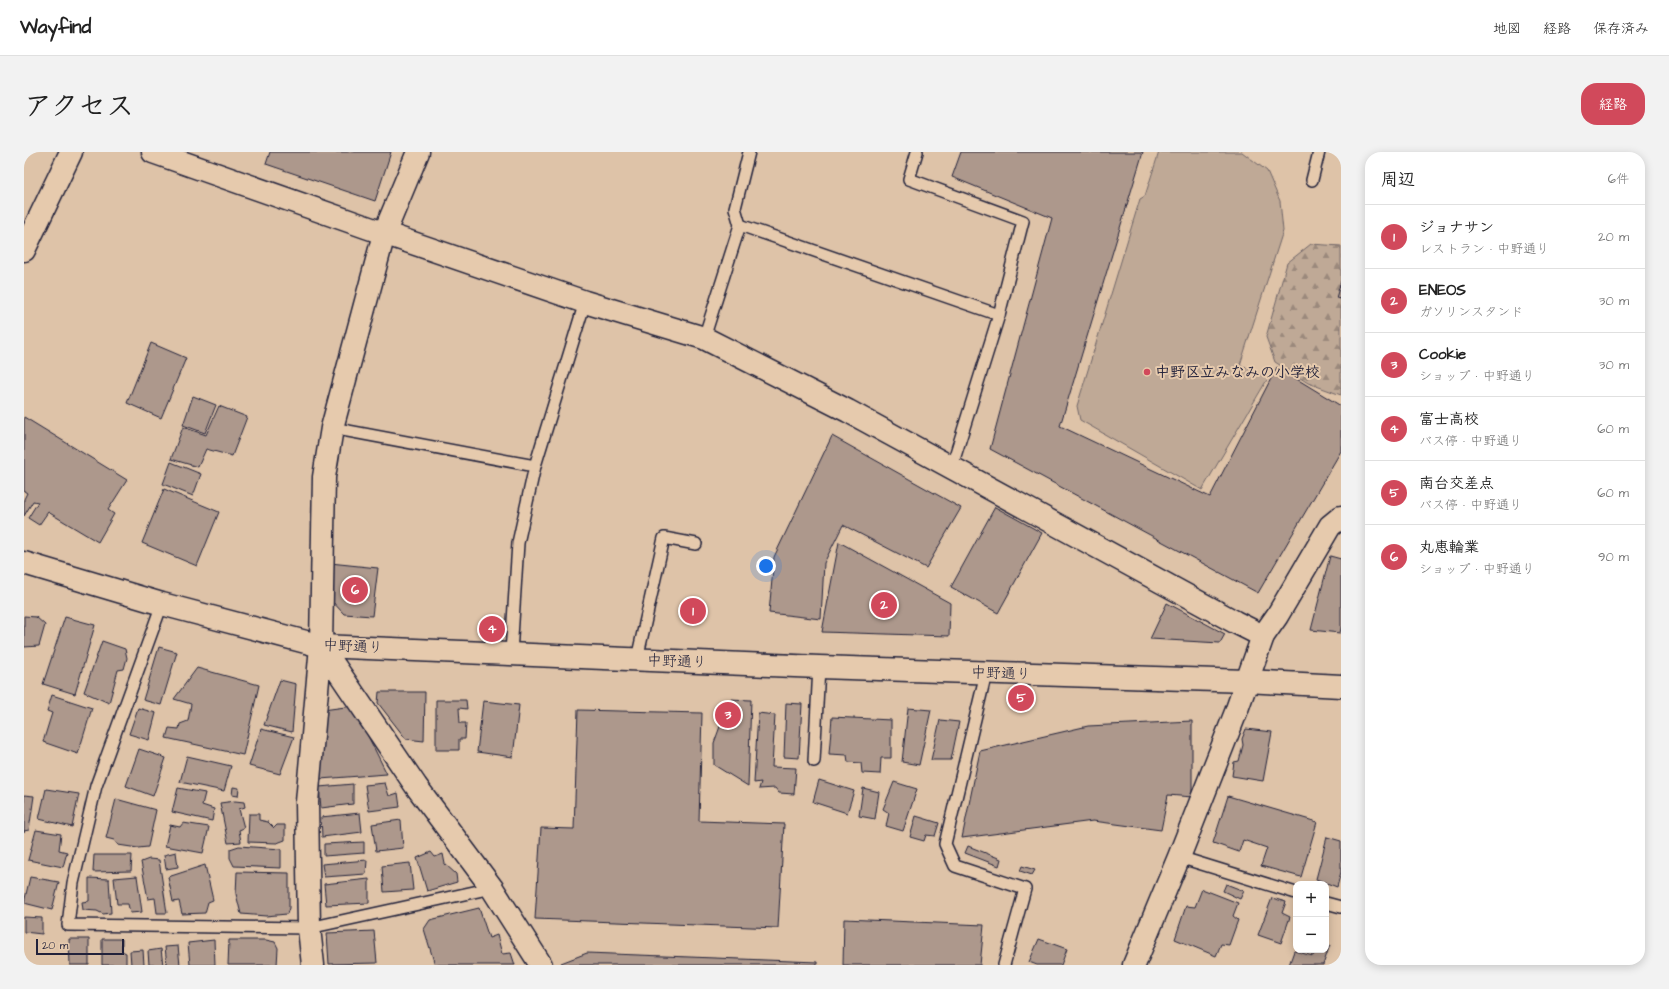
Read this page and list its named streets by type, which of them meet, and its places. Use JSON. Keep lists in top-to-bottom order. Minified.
{"streets":{"street":["中野通り"]},"places":["中野区立みなみの小学校"],"scale_bar":"20 m","page":{"header":"Wayfind","nav":["地図","経路","保存済み"],"title":"アクセス","buttons":"経路","heading":["周辺","6件"],"list":[{"mark":"1","name":"ジョナサン","note":"レストラン · 中野通り","value":"20 m"},{"mark":"2","name":"ENEOS","note":"ガソリンスタンド","value":"30 m"},{"mark":"3","name":"Cookie","note":"ショップ · 中野通り","value":"30 m"},{"mark":"4","name":"富士高校","note":"バス停 · 中野通り","value":"60 m"},{"mark":"5","name":"南台交差点","note":"バス停 · 中野通り","value":"60 m"},{"mark":"6","name":"丸恵輪業","note":"ショップ · 中野通り","value":"90 m"}],"pins":["6","2","1","4","5","3"],"map_buttons":["+","−"],"scale":"20 m"}}
